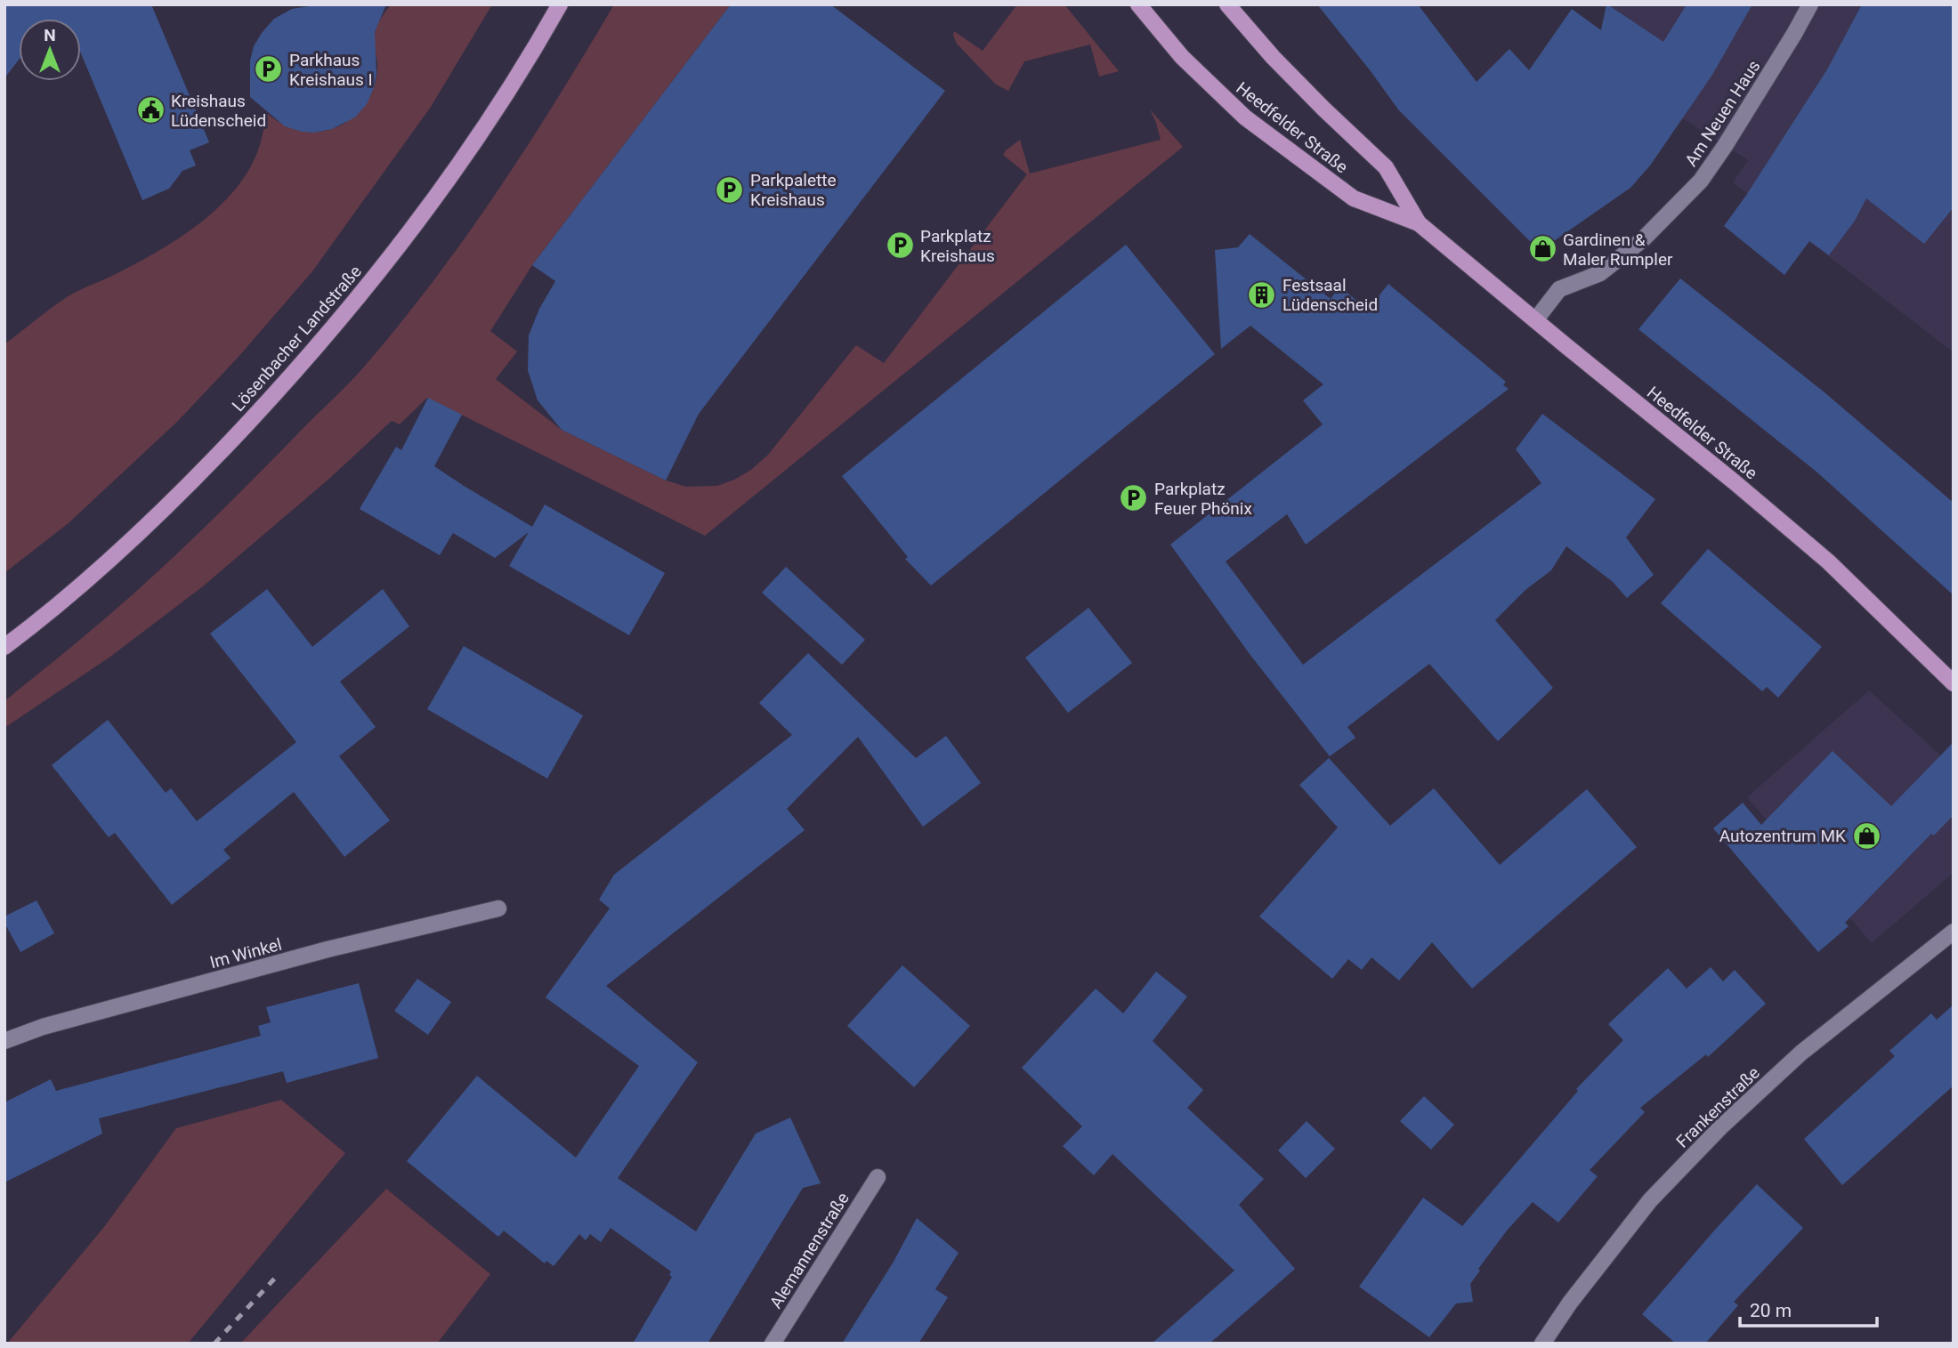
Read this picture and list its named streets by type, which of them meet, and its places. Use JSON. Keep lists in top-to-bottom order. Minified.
{"streets":{"main road":["Heedfelder Straße","Lösenbacher Landstraße"],"street":["Am Neuen Haus","Im Winkel","Frankenstraße","Alemannenstraße"]},"crossings":[["Am Neuen Haus","Heedfelder Straße"]],"places":{"parking":["Parkhaus Kreishaus I","Parkpalette Kreishaus","Parkplatz Kreishaus","Parkplatz Feuer Phönix"],"public building":["Kreishaus Lüdenscheid"],"shop":["Gardinen & Maler Rumpler","Autozentrum MK"],"building":["Festsaal Lüdenscheid"]},"scale_bar":"20 m","north":"top"}
